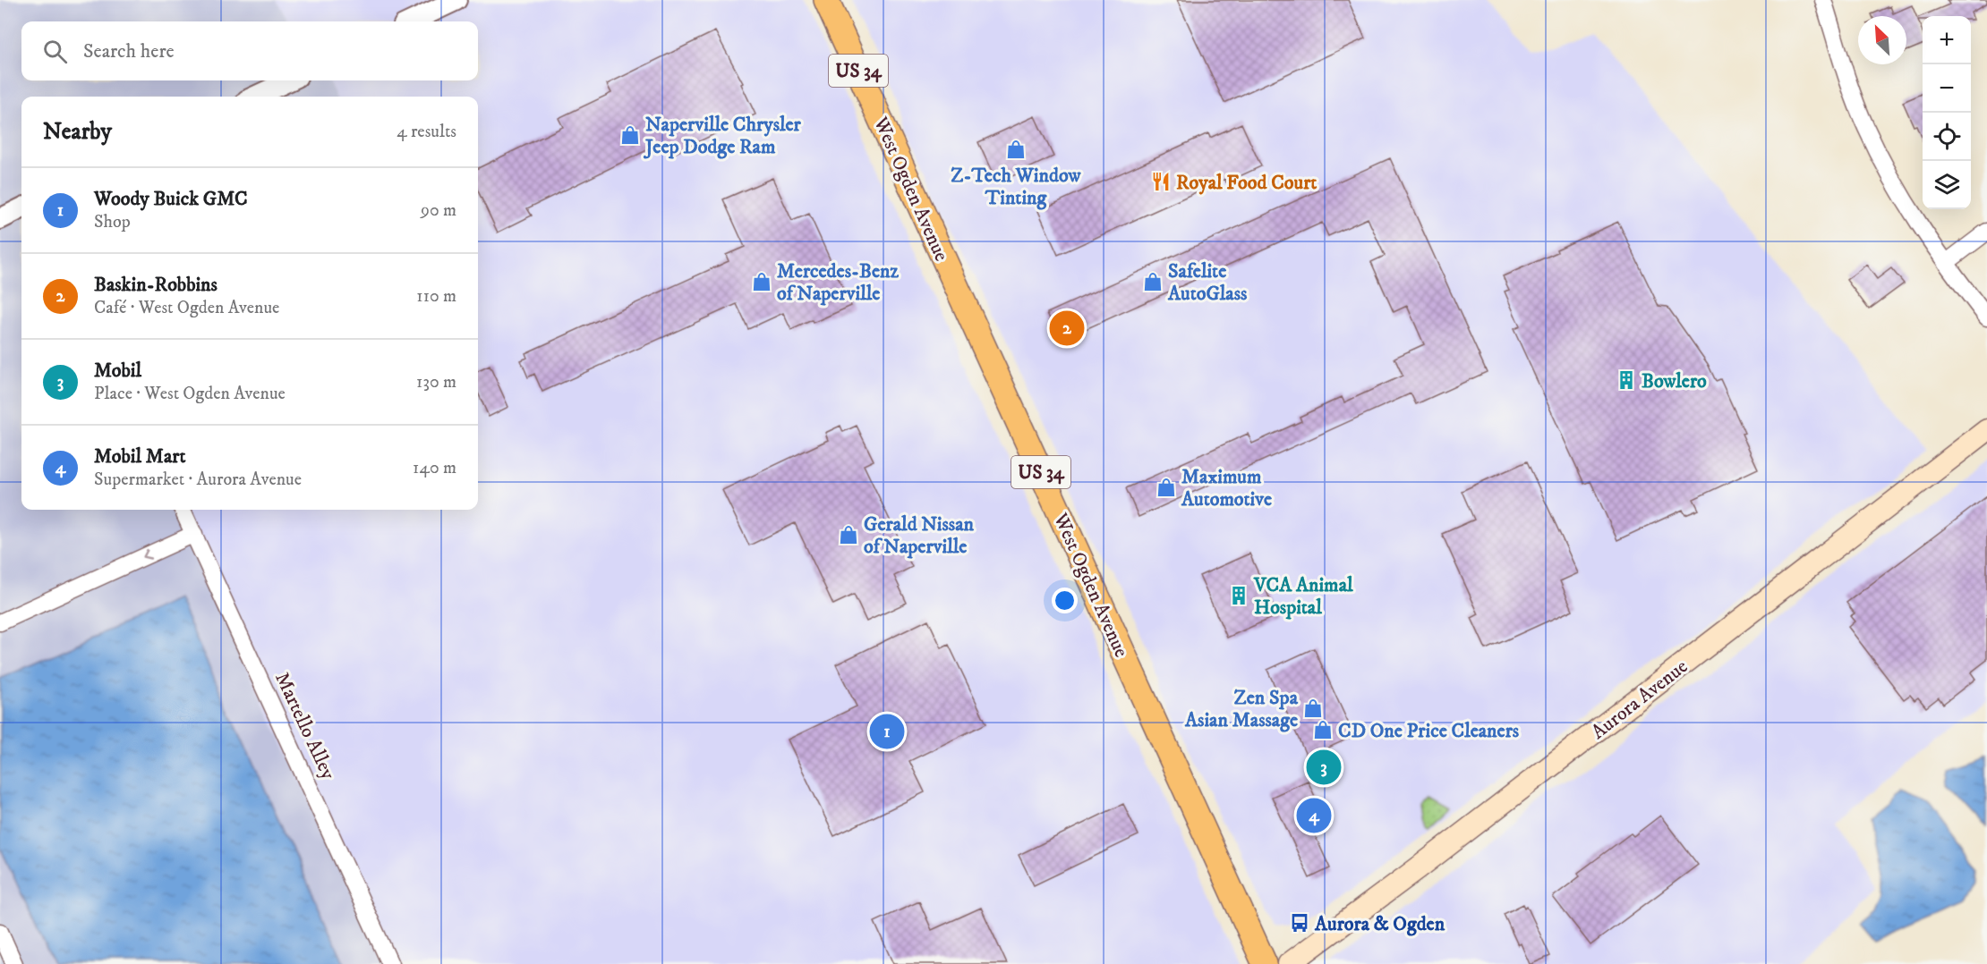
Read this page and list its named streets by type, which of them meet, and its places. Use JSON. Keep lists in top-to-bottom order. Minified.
{"streets":{"main road":["US 34","West Ogden Avenue","Aurora Avenue"],"street":["Martello Alley"]},"places":{"shop":["Naperville Chrysler Jeep Dodge Ram","Z-Tech Window Tinting","Mercedes-Benz of Naperville","Safelite AutoGlass","Maximum Automotive","Gerald Nissan of Naperville","Zen Spa Asian Massage","CD One Price Cleaners"],"restaurant":["Royal Food Court"],"building":["Bowlero","VCA Animal Hospital"],"bus stop":["Aurora & Ogden"]},"north":"top left","page":{"map_buttons":["+","−"],"search":"Search here","heading":["Nearby","4 results"],"list":[{"mark":"1","name":"Woody Buick GMC","note":"Shop","value":"90 m"},{"mark":"2","name":"Baskin-Robbins","note":"Café · West Ogden Avenue","value":"110 m"},{"mark":"3","name":"Mobil","note":"Place · West Ogden Avenue","value":"130 m"},{"mark":"4","name":"Mobil Mart","note":"Supermarket · Aurora Avenue","value":"140 m"}],"pins":["2","1","3","4"]}}
